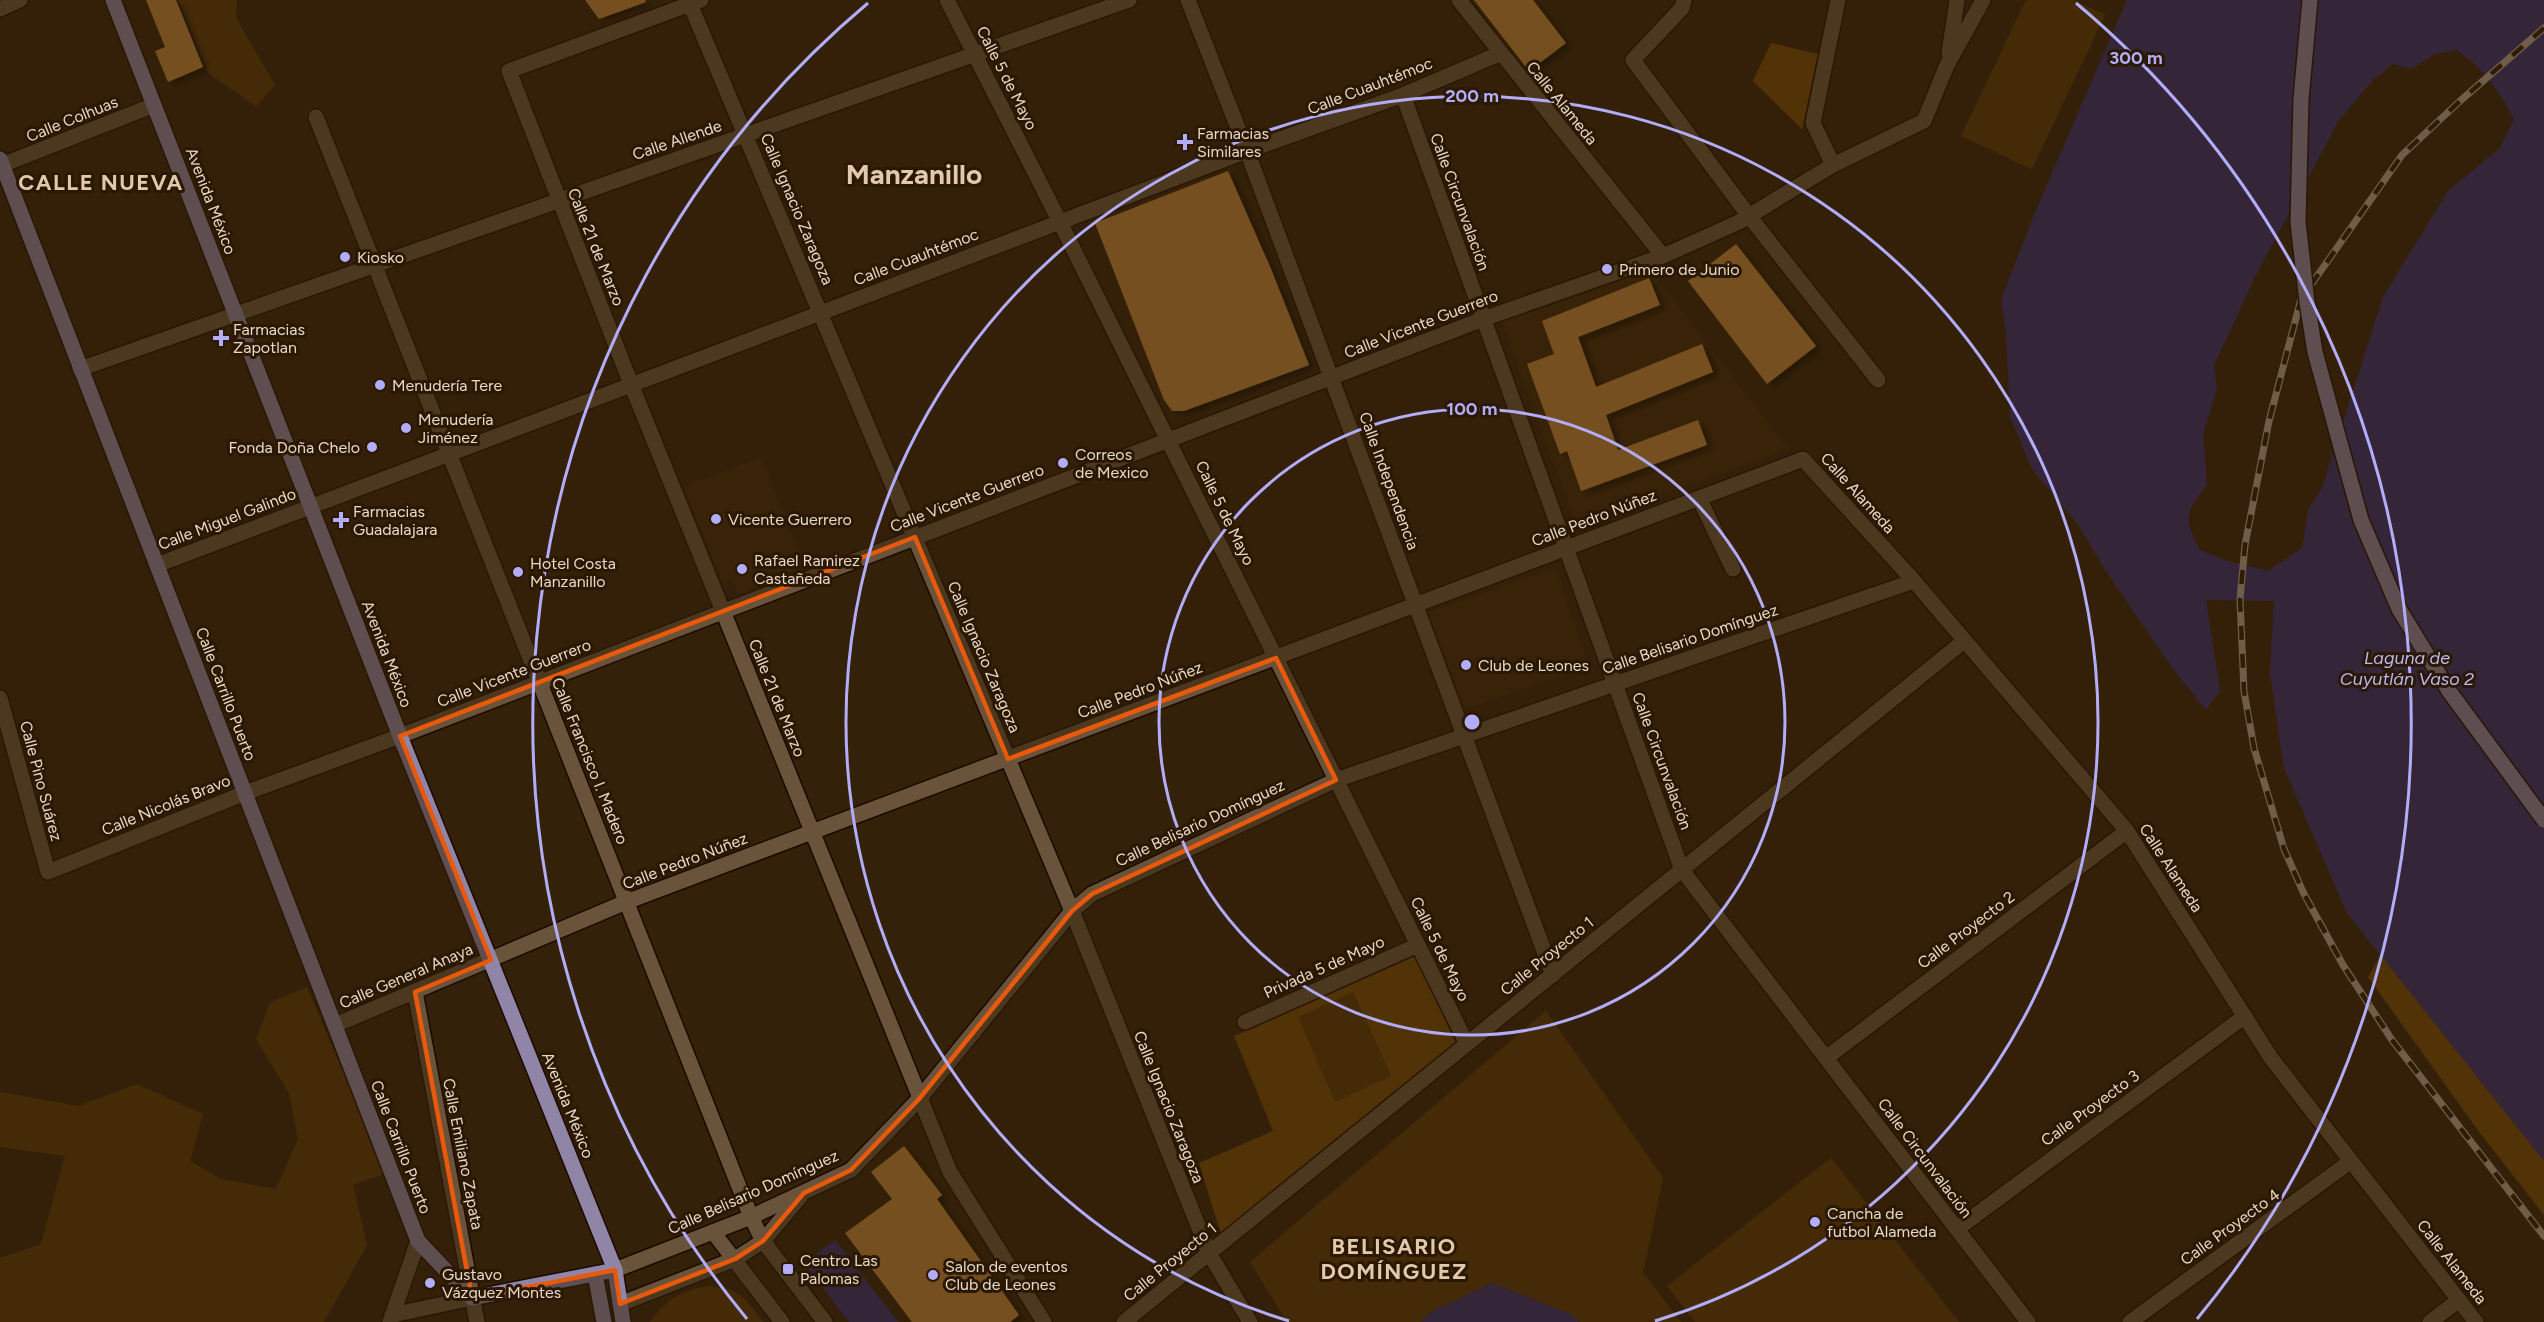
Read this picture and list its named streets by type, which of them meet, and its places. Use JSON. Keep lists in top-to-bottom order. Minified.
{"streets":{"main road":["Avenida México","Calle Carrillo Puerto"],"street":["Calle 5 de Mayo","Calle Cuauhtémoc","Calle Alameda","Calle Colhuas","Calle Allende","Calle Circunvalación","Calle Ignacio Zaragoza","Calle 21 de Marzo","Calle Vicente Guerrero","Calle Independencia","Calle Pedro Núñez","Calle Miguel Galindo","Calle Belisario Domínguez","Calle Francisco I. Madero","Calle Pino Suárez","Calle Nicolás Bravo","Calle Proyecto 2","Calle Proyecto 1","Privada 5 de Mayo","Calle General Anaya","Calle Proyecto 3","Calle Emiliano Zapata","Calle Proyecto 4"]},"crossings":[["Calle 5 de Mayo","Calle Cuauhtémoc"],["Calle 5 de Mayo","Calle Allende"],["Calle 5 de Mayo","Calle Vicente Guerrero"],["Calle 5 de Mayo","Calle Pedro Núñez"],["Calle 5 de Mayo","Calle Belisario Domínguez"],["Calle 5 de Mayo","Calle Proyecto 1"],["Calle 5 de Mayo","Privada 5 de Mayo"],["Calle Cuauhtémoc","Calle Alameda"],["Calle Cuauhtémoc","Avenida México"],["Calle Cuauhtémoc","Calle Circunvalación"],["Calle Cuauhtémoc","Calle Ignacio Zaragoza"],["Calle Cuauhtémoc","Calle 21 de Marzo"],["Calle Cuauhtémoc","Calle Independencia"],["Calle Cuauhtémoc","Calle Miguel Galindo"],["Calle Cuauhtémoc","Calle Francisco I. Madero"],["Calle Alameda","Calle Vicente Guerrero"],["Calle Alameda","Calle Pedro Núñez"],["Calle Alameda","Calle Belisario Domínguez"],["Calle Alameda","Calle Proyecto 2"],["Calle Alameda","Calle Proyecto 1"],["Calle Alameda","Calle Proyecto 3"],["Calle Alameda","Calle Proyecto 4"],["Calle Colhuas","Avenida México"],["Calle Colhuas","Calle Carrillo Puerto"],["Calle Allende","Avenida México"],["Calle Allende","Calle Ignacio Zaragoza"],["Calle Allende","Calle 21 de Marzo"],["Calle Allende","Calle Carrillo Puerto"],["Calle Allende","Calle Francisco I. Madero"],["Avenida México","Calle Vicente Guerrero"],["Avenida México","Calle Pedro Núñez"],["Avenida México","Calle Miguel Galindo"],["Avenida México","Calle Belisario Domínguez"],["Avenida México","Calle Nicolás Bravo"],["Avenida México","Calle General Anaya"],["Calle Circunvalación","Calle Vicente Guerrero"],["Calle Circunvalación","Calle Pedro Núñez"],["Calle Circunvalación","Calle Belisario Domínguez"],["Calle Circunvalación","Calle Proyecto 2"],["Calle Circunvalación","Calle Proyecto 1"],["Calle Circunvalación","Calle Proyecto 3"],["Calle Ignacio Zaragoza","Calle 21 de Marzo"],["Calle Ignacio Zaragoza","Calle Vicente Guerrero"],["Calle Ignacio Zaragoza","Calle Pedro Núñez"],["Calle Ignacio Zaragoza","Calle Belisario Domínguez"],["Calle Ignacio Zaragoza","Calle Proyecto 1"],["Calle 21 de Marzo","Calle Vicente Guerrero"],["Calle 21 de Marzo","Calle Pedro Núñez"],["Calle 21 de Marzo","Calle Belisario Domínguez"],["Calle Vicente Guerrero","Calle Independencia"],["Calle Vicente Guerrero","Calle Francisco I. Madero"],["Calle Vicente Guerrero","Calle Nicolás Bravo"],["Calle Independencia","Calle Pedro Núñez"],["Calle Independencia","Calle Belisario Domínguez"],["Calle Independencia","Calle Proyecto 1"],["Calle Pedro Núñez","Calle Francisco I. Madero"],["Calle Pedro Núñez","Calle General Anaya"],["Calle Miguel Galindo","Calle Carrillo Puerto"],["Calle Belisario Domínguez","Calle Francisco I. Madero"],["Calle Carrillo Puerto","Calle Nicolás Bravo"],["Calle Carrillo Puerto","Calle General Anaya"],["Calle Carrillo Puerto","Calle Emiliano Zapata"],["Calle Pino Suárez","Calle Nicolás Bravo"],["Calle General Anaya","Calle Emiliano Zapata"]],"districts":["Manzanillo","CALLE NUEVA","BELISARIO DOMÍNGUEZ"],"water":["Laguna de Cuyutlán Vaso 2"],"places":{"health":["Farmacias Similares","Farmacias Zapotlan","Farmacias Guadalajara"],"other":["Kiosko","Primero de Junio","Menudería Tere","Menudería Jiménez","Fonda Doña Chelo","Correos de Mexico","Vicente Guerrero","Rafael Ramirez Castañeda","Hotel Costa Manzanillo","Club de Leones","Cancha de futbol Alameda","Salon de eventos Club de Leones","Gustavo Vázquez Montes"],"transit":["Centro Las Palomas"]},"rings":["300 m","200 m","100 m"]}
